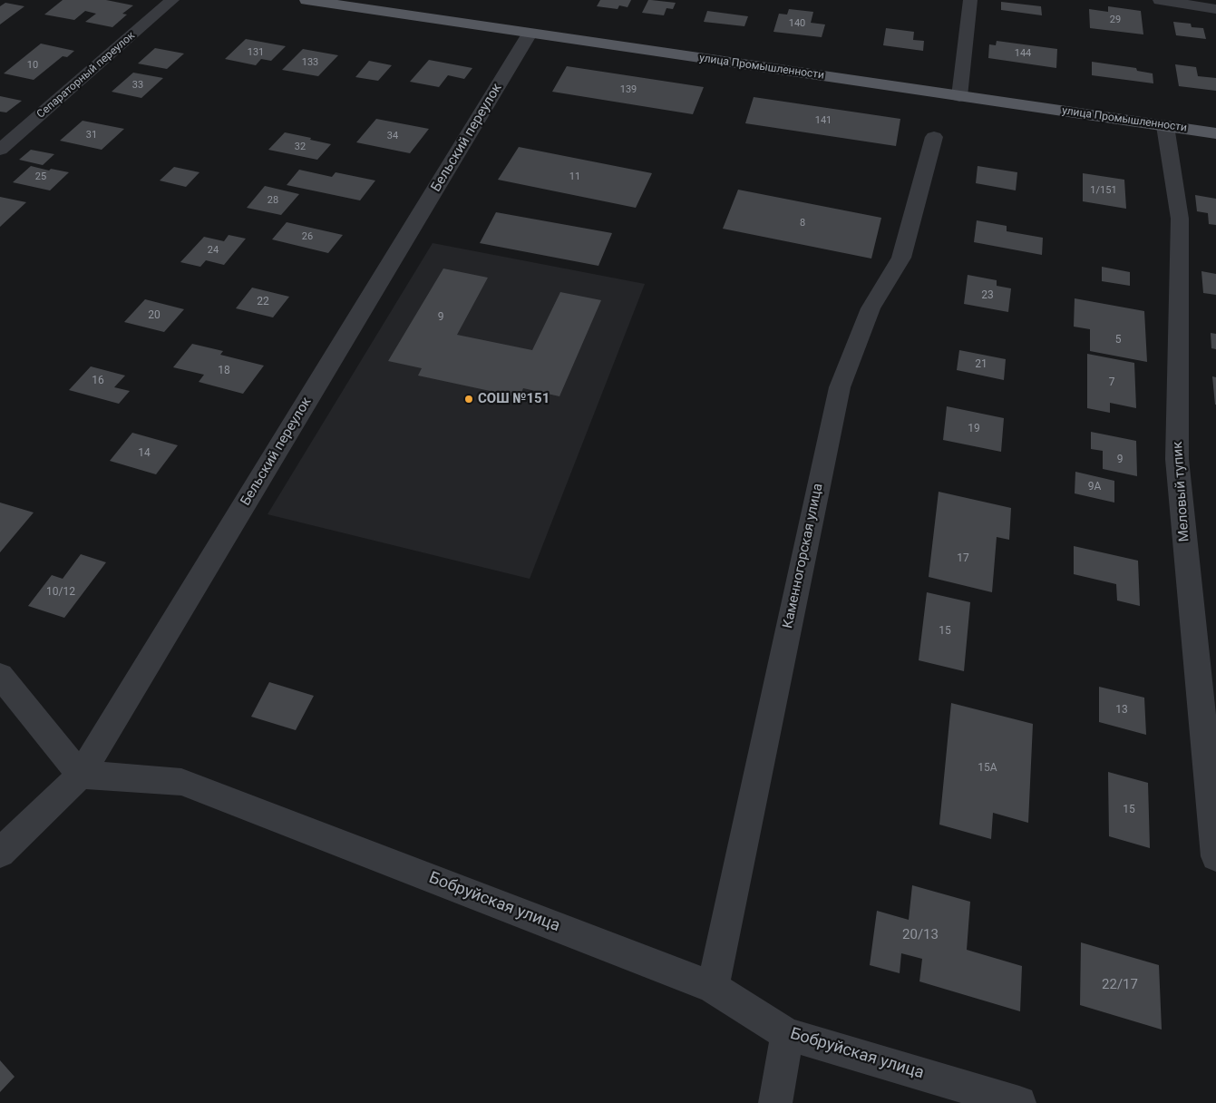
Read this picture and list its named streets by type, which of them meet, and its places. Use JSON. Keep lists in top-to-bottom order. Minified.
{"streets":{"main road":["улица Промышленности"],"street":["Сепараторный переулок","Бельский переулок","Меловый тупик","Каменногорская улица","Бобруйская улица"]},"crossings":[["улица Промышленности","Бельский переулок"],["улица Промышленности","Меловый тупик"],["Бельский переулок","Бобруйская улица"],["Каменногорская улица","Бобруйская улица"]],"places":["СОШ №151"],"house_numbers":["29","140","131","144","133","10","33","139","141","31","34","32","25","11","1/151","28","8","26","24","23","22","20","9","5","21","18","16","7","19","14","9","9А","17","10/12","15","13","15А","15","20/13","22/17"]}
